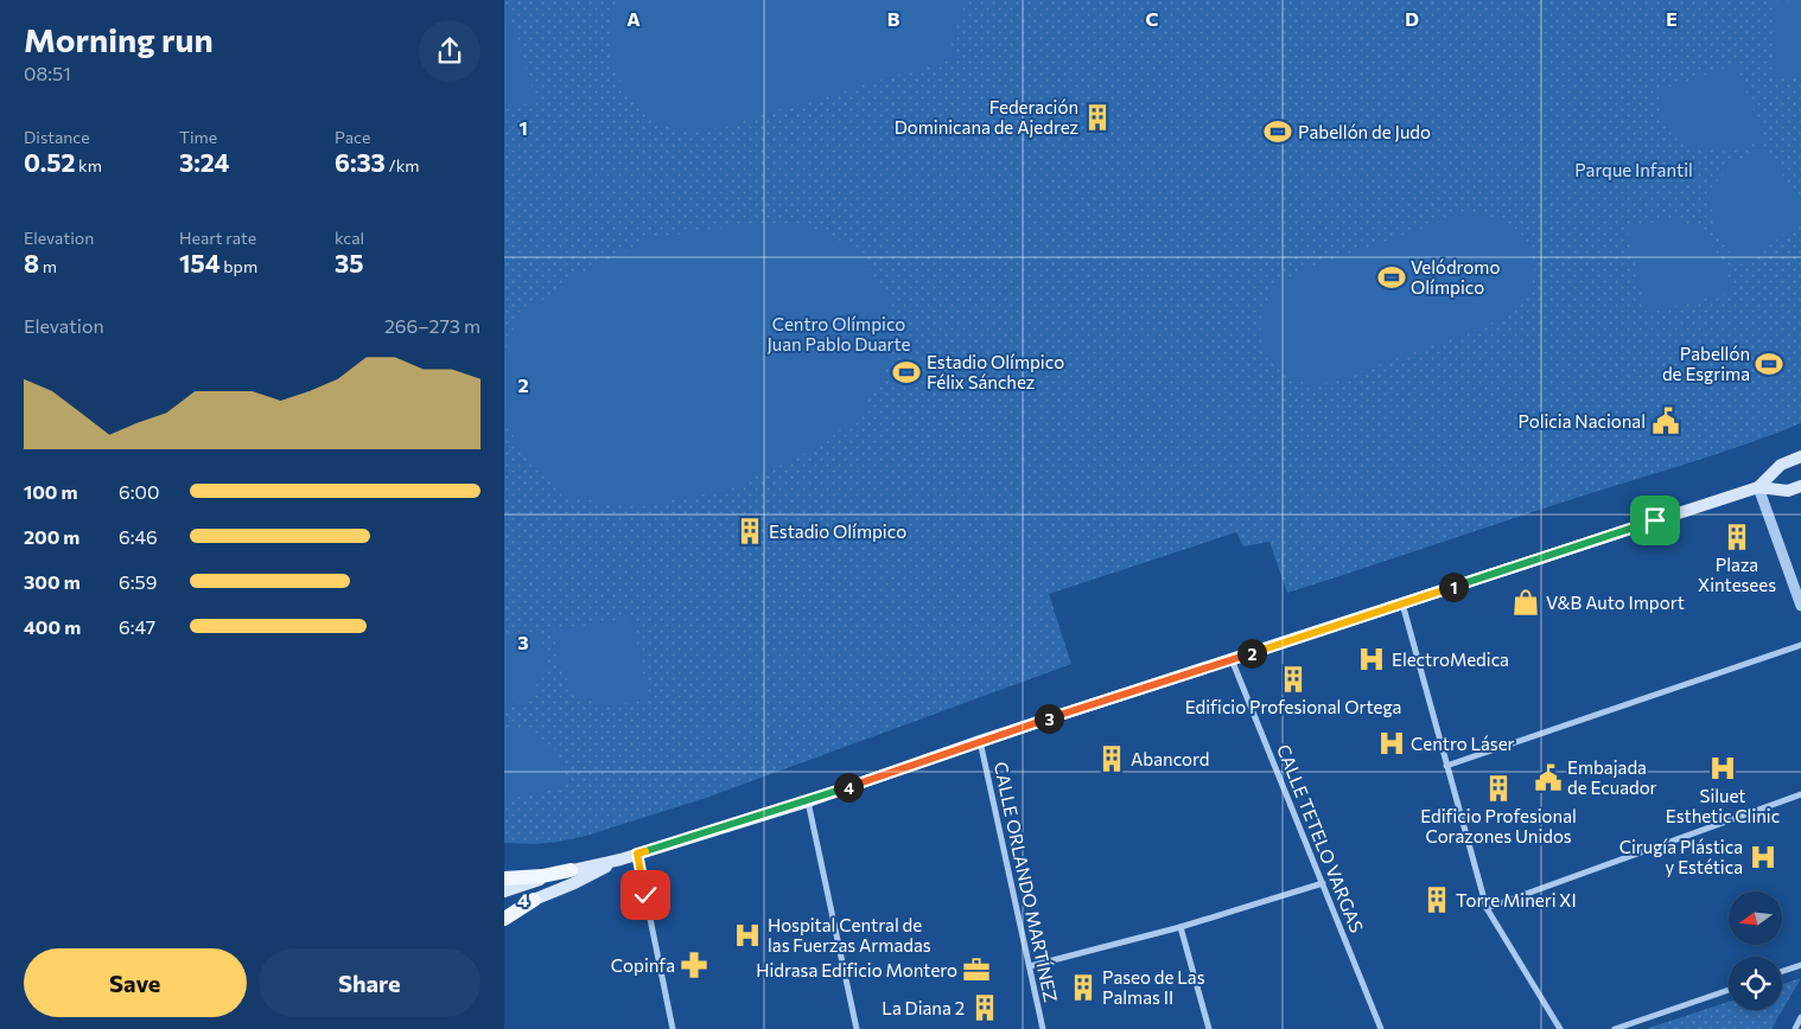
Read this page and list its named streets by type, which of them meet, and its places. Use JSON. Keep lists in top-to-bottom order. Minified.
{"streets":{"street":["CALLE TETELO VARGAS","CALLE ORLANDO MARTÍNEZ"]},"parks":["Parque Infantil","Centro Olímpico Juan Pablo Duarte"],"places":{"building":["Federación Dominicana de Ajedrez","Estadio Olímpico","Plaza Xintesees","Edificio Profesional Ortega","Abancord","Edificio Profesional Corazones Unidos","Torre Mineri XI","Paseo de Las Palmas II","La Diana 2"],"sports":["Pabellón de Judo","Velódromo Olímpico","Pabellón de Esgrima","Estadio Olímpico Félix Sánchez"],"public building":["Policia Nacional","Embajada de Ecuador"],"shop":["V&B Auto Import"],"hospital":["ElectroMedica","Centro Láser","Siluet Esthetic Clinic","Cirugía Plástica y Estética","Hospital Central de las Fuerzas Armadas"],"pharmacy":["Copinfa"],"office":["Hidrasa Edificio Montero"]},"north":"left","page":{"heading":["Morning run","08:51"],"stats":[["Distance","0.52 km"],["Time","3:24"],["Pace","6:33 /km"],["Elevation","8 m"],["Heart rate","154 bpm"],["kcal","35"]],"chart":["Elevation","266–273 m"],"list":[{"name":"100 m","note":"6:00"},{"name":"200 m","note":"6:46"},{"name":"300 m","note":"6:59"},{"name":"400 m","note":"6:47"}],"pins":["1","2","3","4"],"buttons":["Save","Share"]},"grid":{"columns":["A","B","C","D","E"],"rows":["1","2","3","4"]}}
